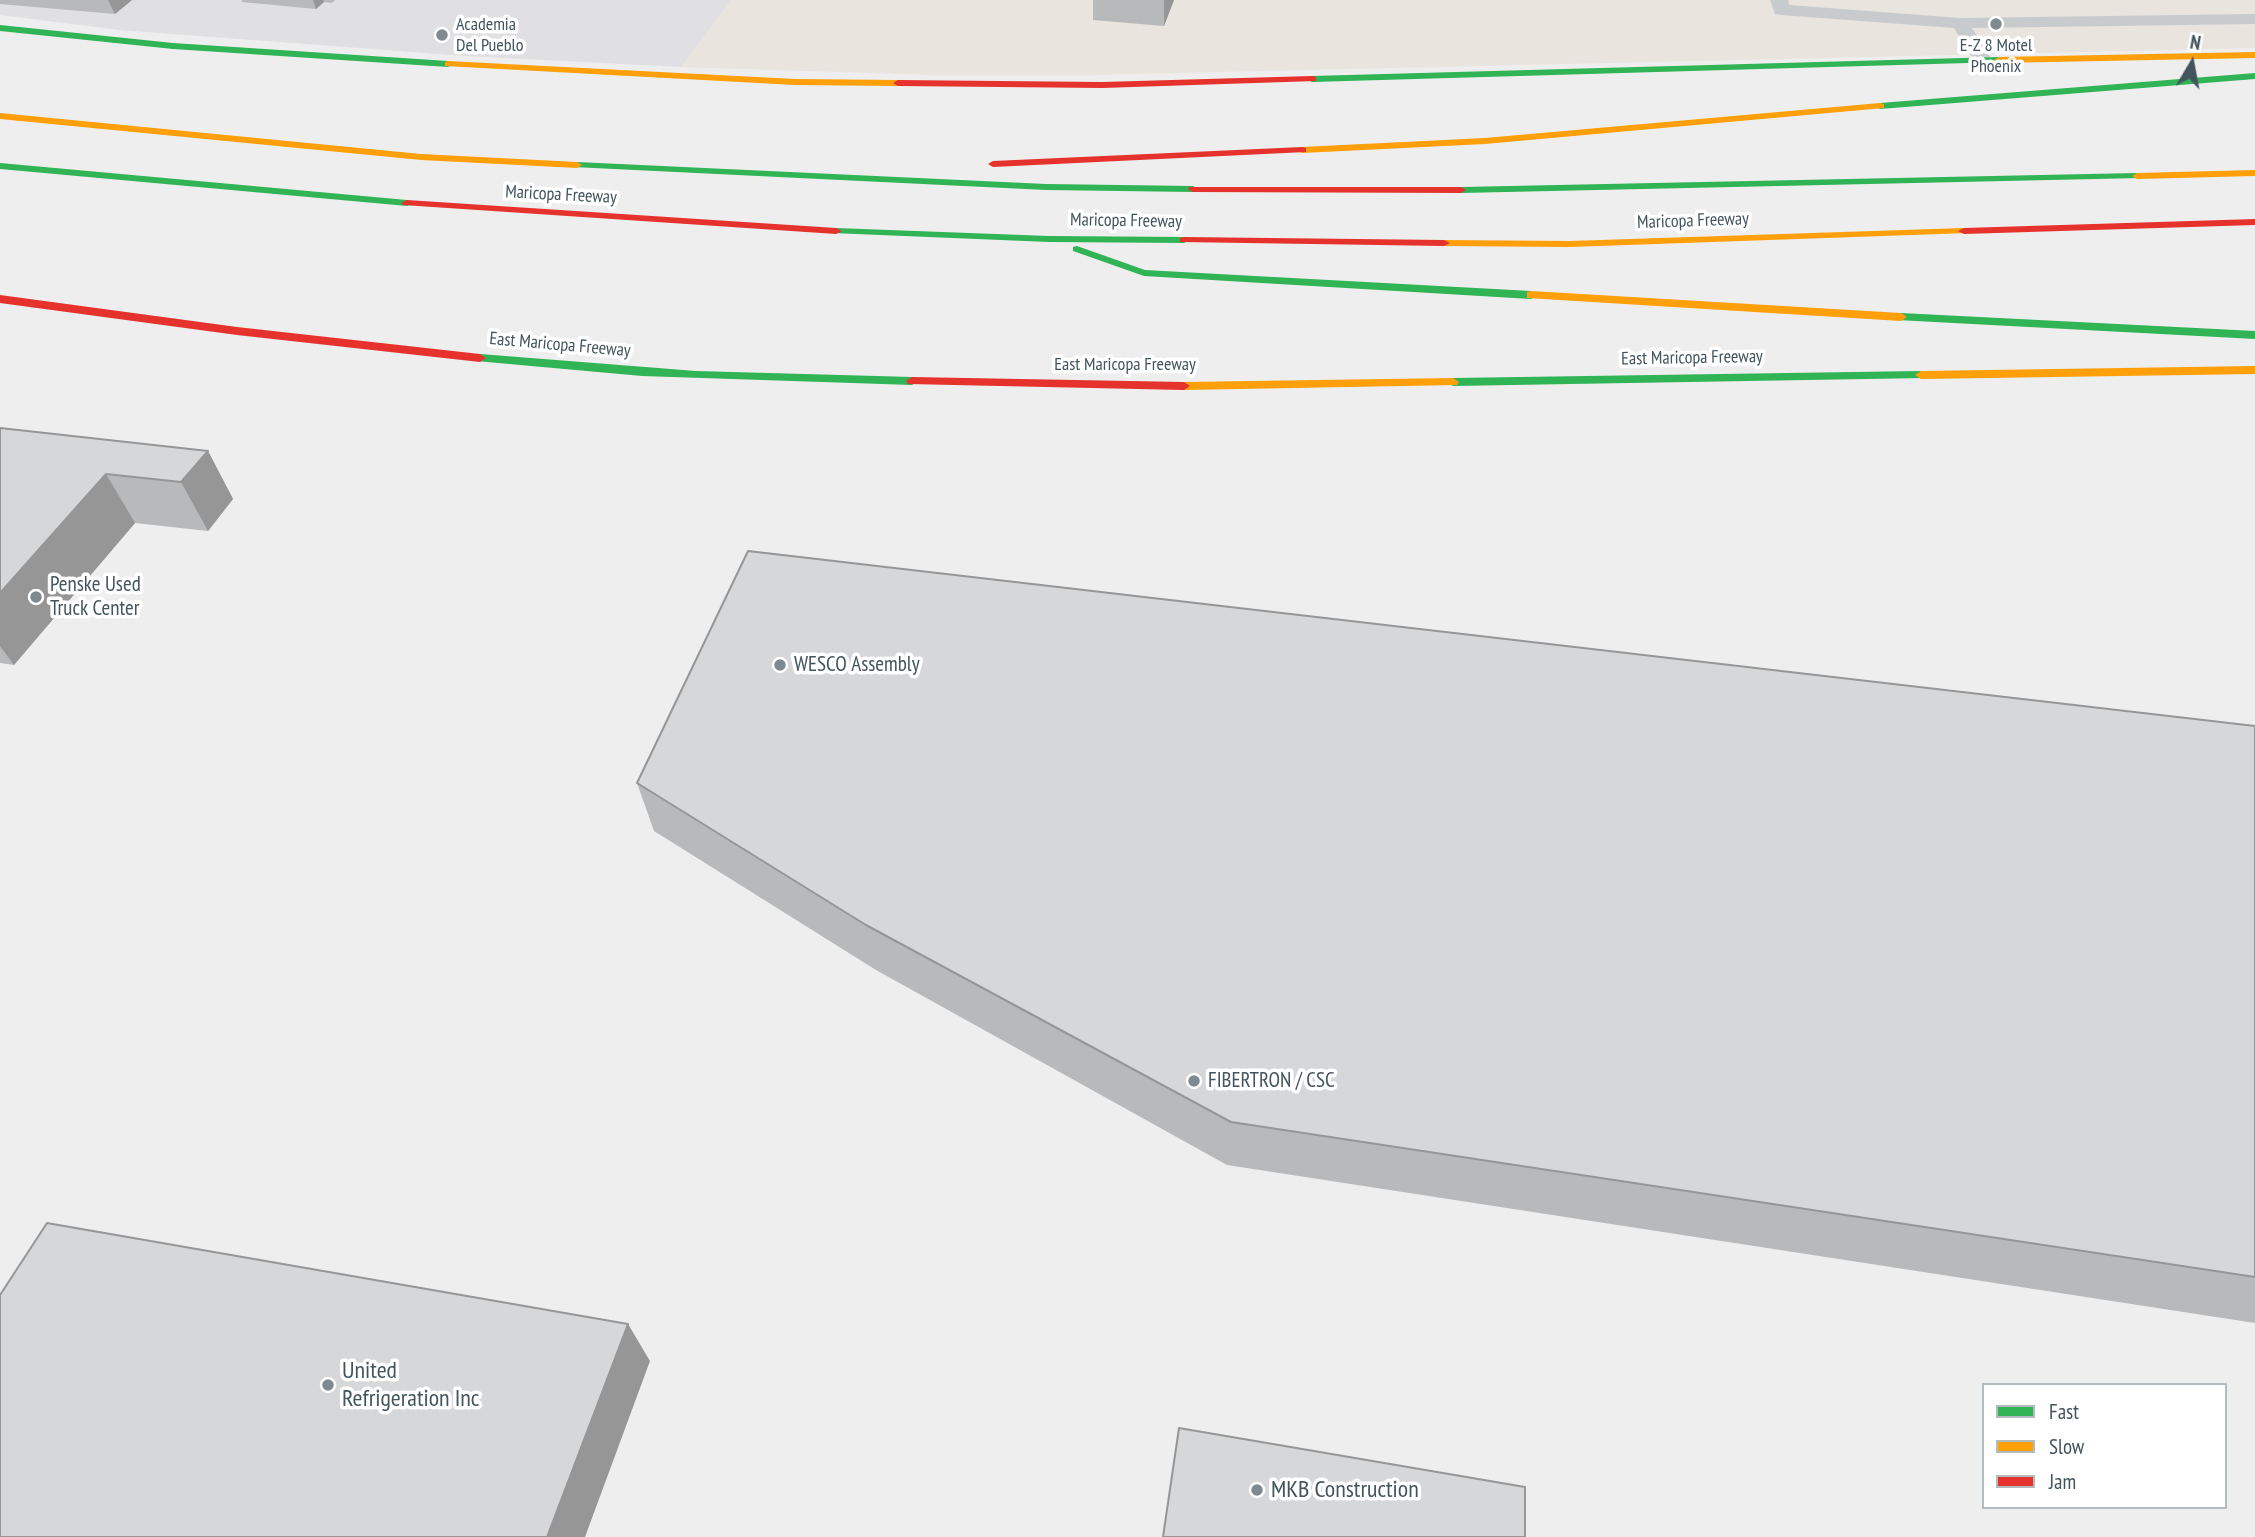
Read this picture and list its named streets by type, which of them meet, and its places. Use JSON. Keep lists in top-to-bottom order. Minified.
{"streets":{"main road":["Maricopa Freeway","East Maricopa Freeway"]},"places":["E-Z 8 Motel Phoenix","Academia Del Pueblo","Penske Used Truck Center","WESCO Assembly","FIBERTRON / CSC","United Refrigeration Inc","MKB Construction"],"legend":["Fast","Slow","Jam"],"north":"top"}
